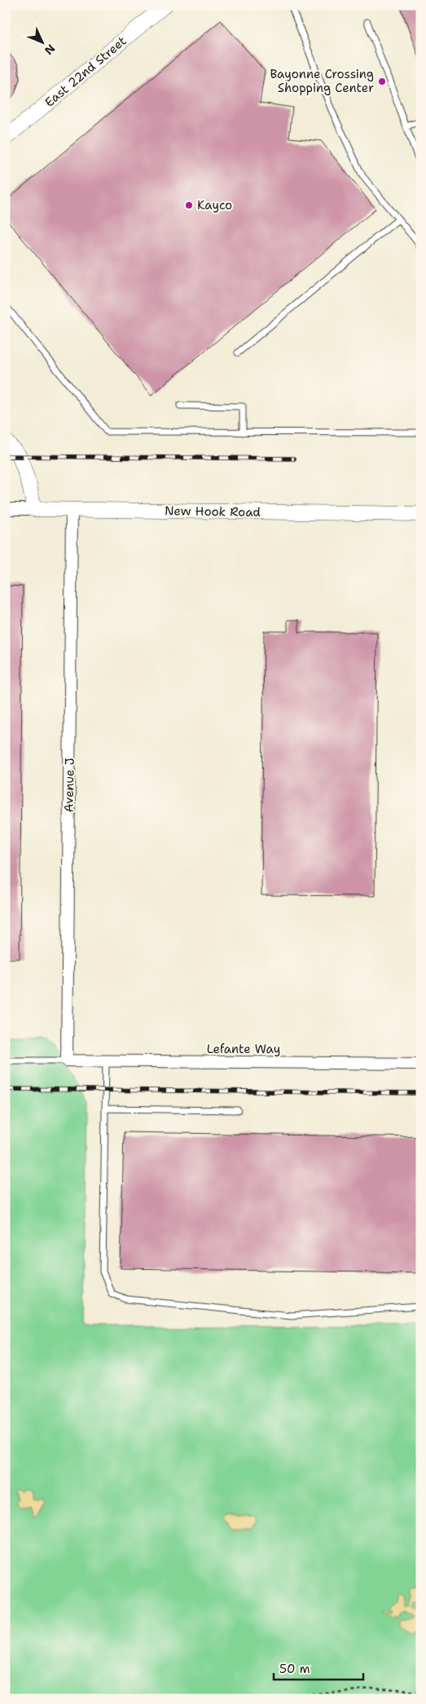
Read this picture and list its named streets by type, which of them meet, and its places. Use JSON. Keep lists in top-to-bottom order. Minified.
{"streets":{"street":["East 22nd Street","New Hook Road","Avenue J","Lefante Way"]},"crossings":[["New Hook Road","Avenue J"],["Avenue J","Lefante Way"]],"places":["Bayonne Crossing Shopping Center","Kayco"],"scale_bar":"50 m","north":"bottom right"}
